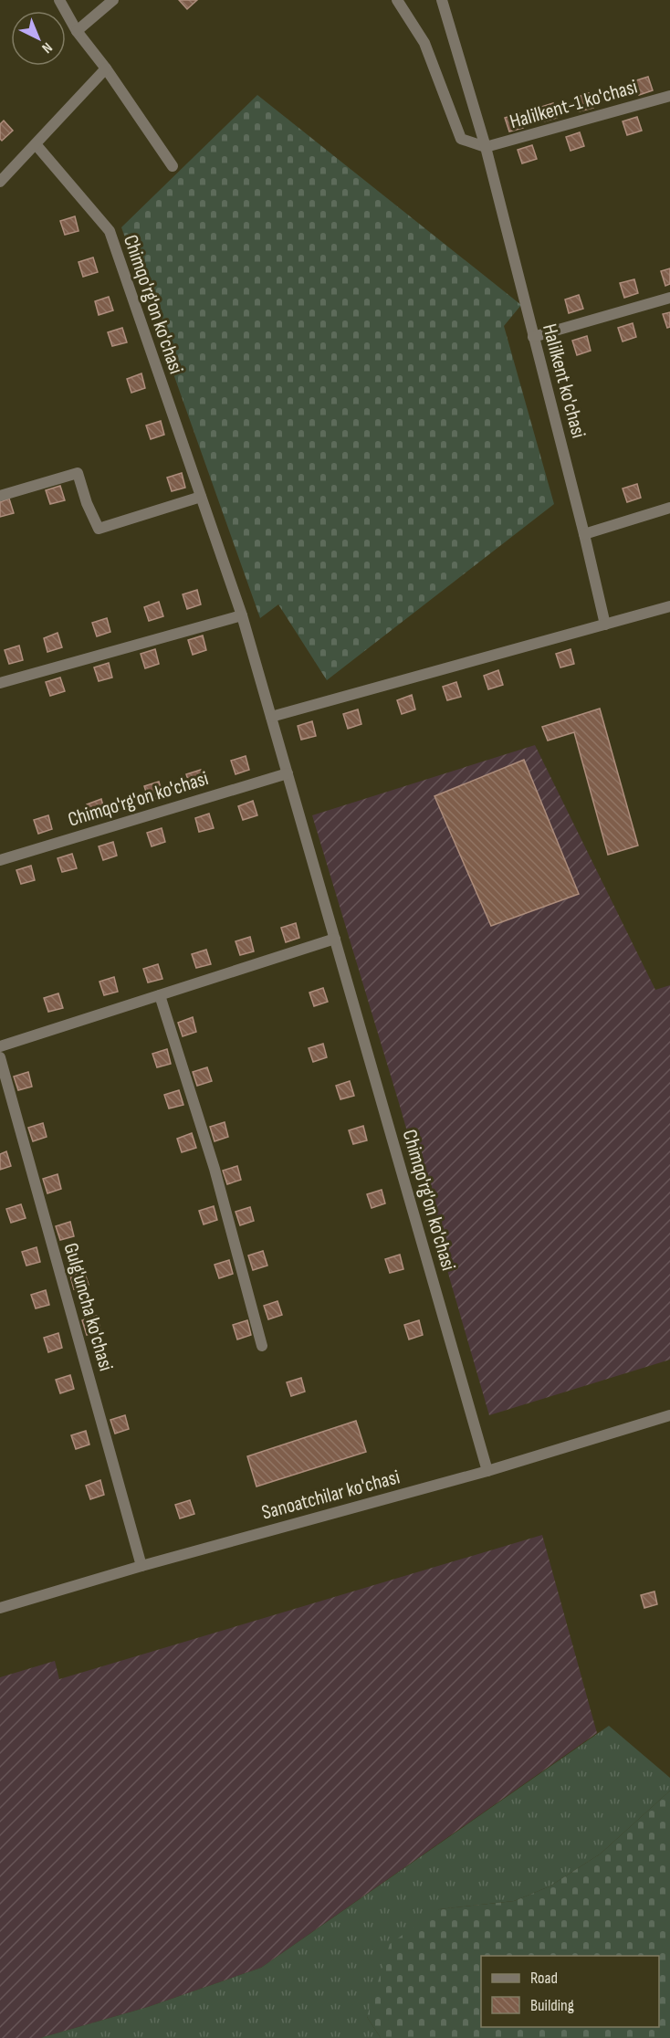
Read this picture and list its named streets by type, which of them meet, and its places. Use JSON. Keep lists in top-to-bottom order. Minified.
{"streets":{"street":["Halilkent-1 ko'chasi","Chimqo'rg'on ko'chasi","Halilkent ko'chasi","Gulg'uncha ko'chasi","Sanoatchilar ko'chasi"]},"crossings":[["Halilkent-1 ko'chasi","Halilkent ko'chasi"],["Chimqo'rg'on ko'chasi","Sanoatchilar ko'chasi"],["Gulg'uncha ko'chasi","Sanoatchilar ko'chasi"]],"legend":["Road","Building"],"north":"bottom right"}
